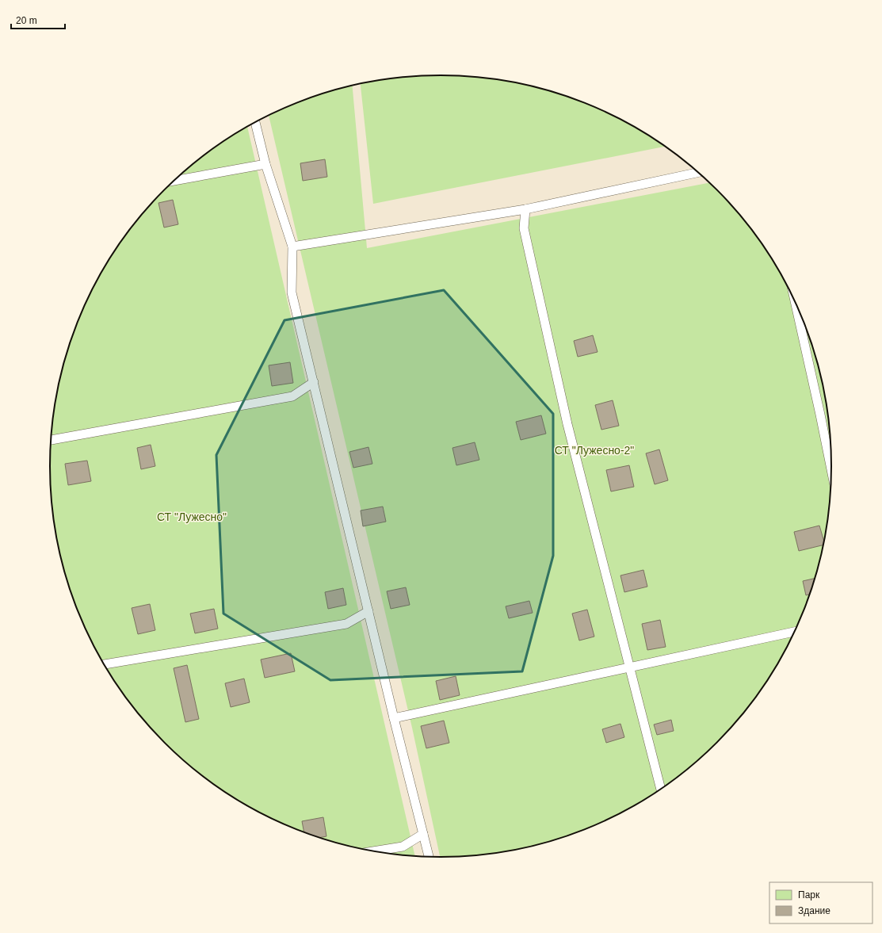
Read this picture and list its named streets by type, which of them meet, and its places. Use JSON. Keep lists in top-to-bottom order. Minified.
{"parks":["СТ \"Лужесно-2\"","СТ \"Лужесно\""],"legend":["Парк","Здание"],"scale_bar":"20 m"}
